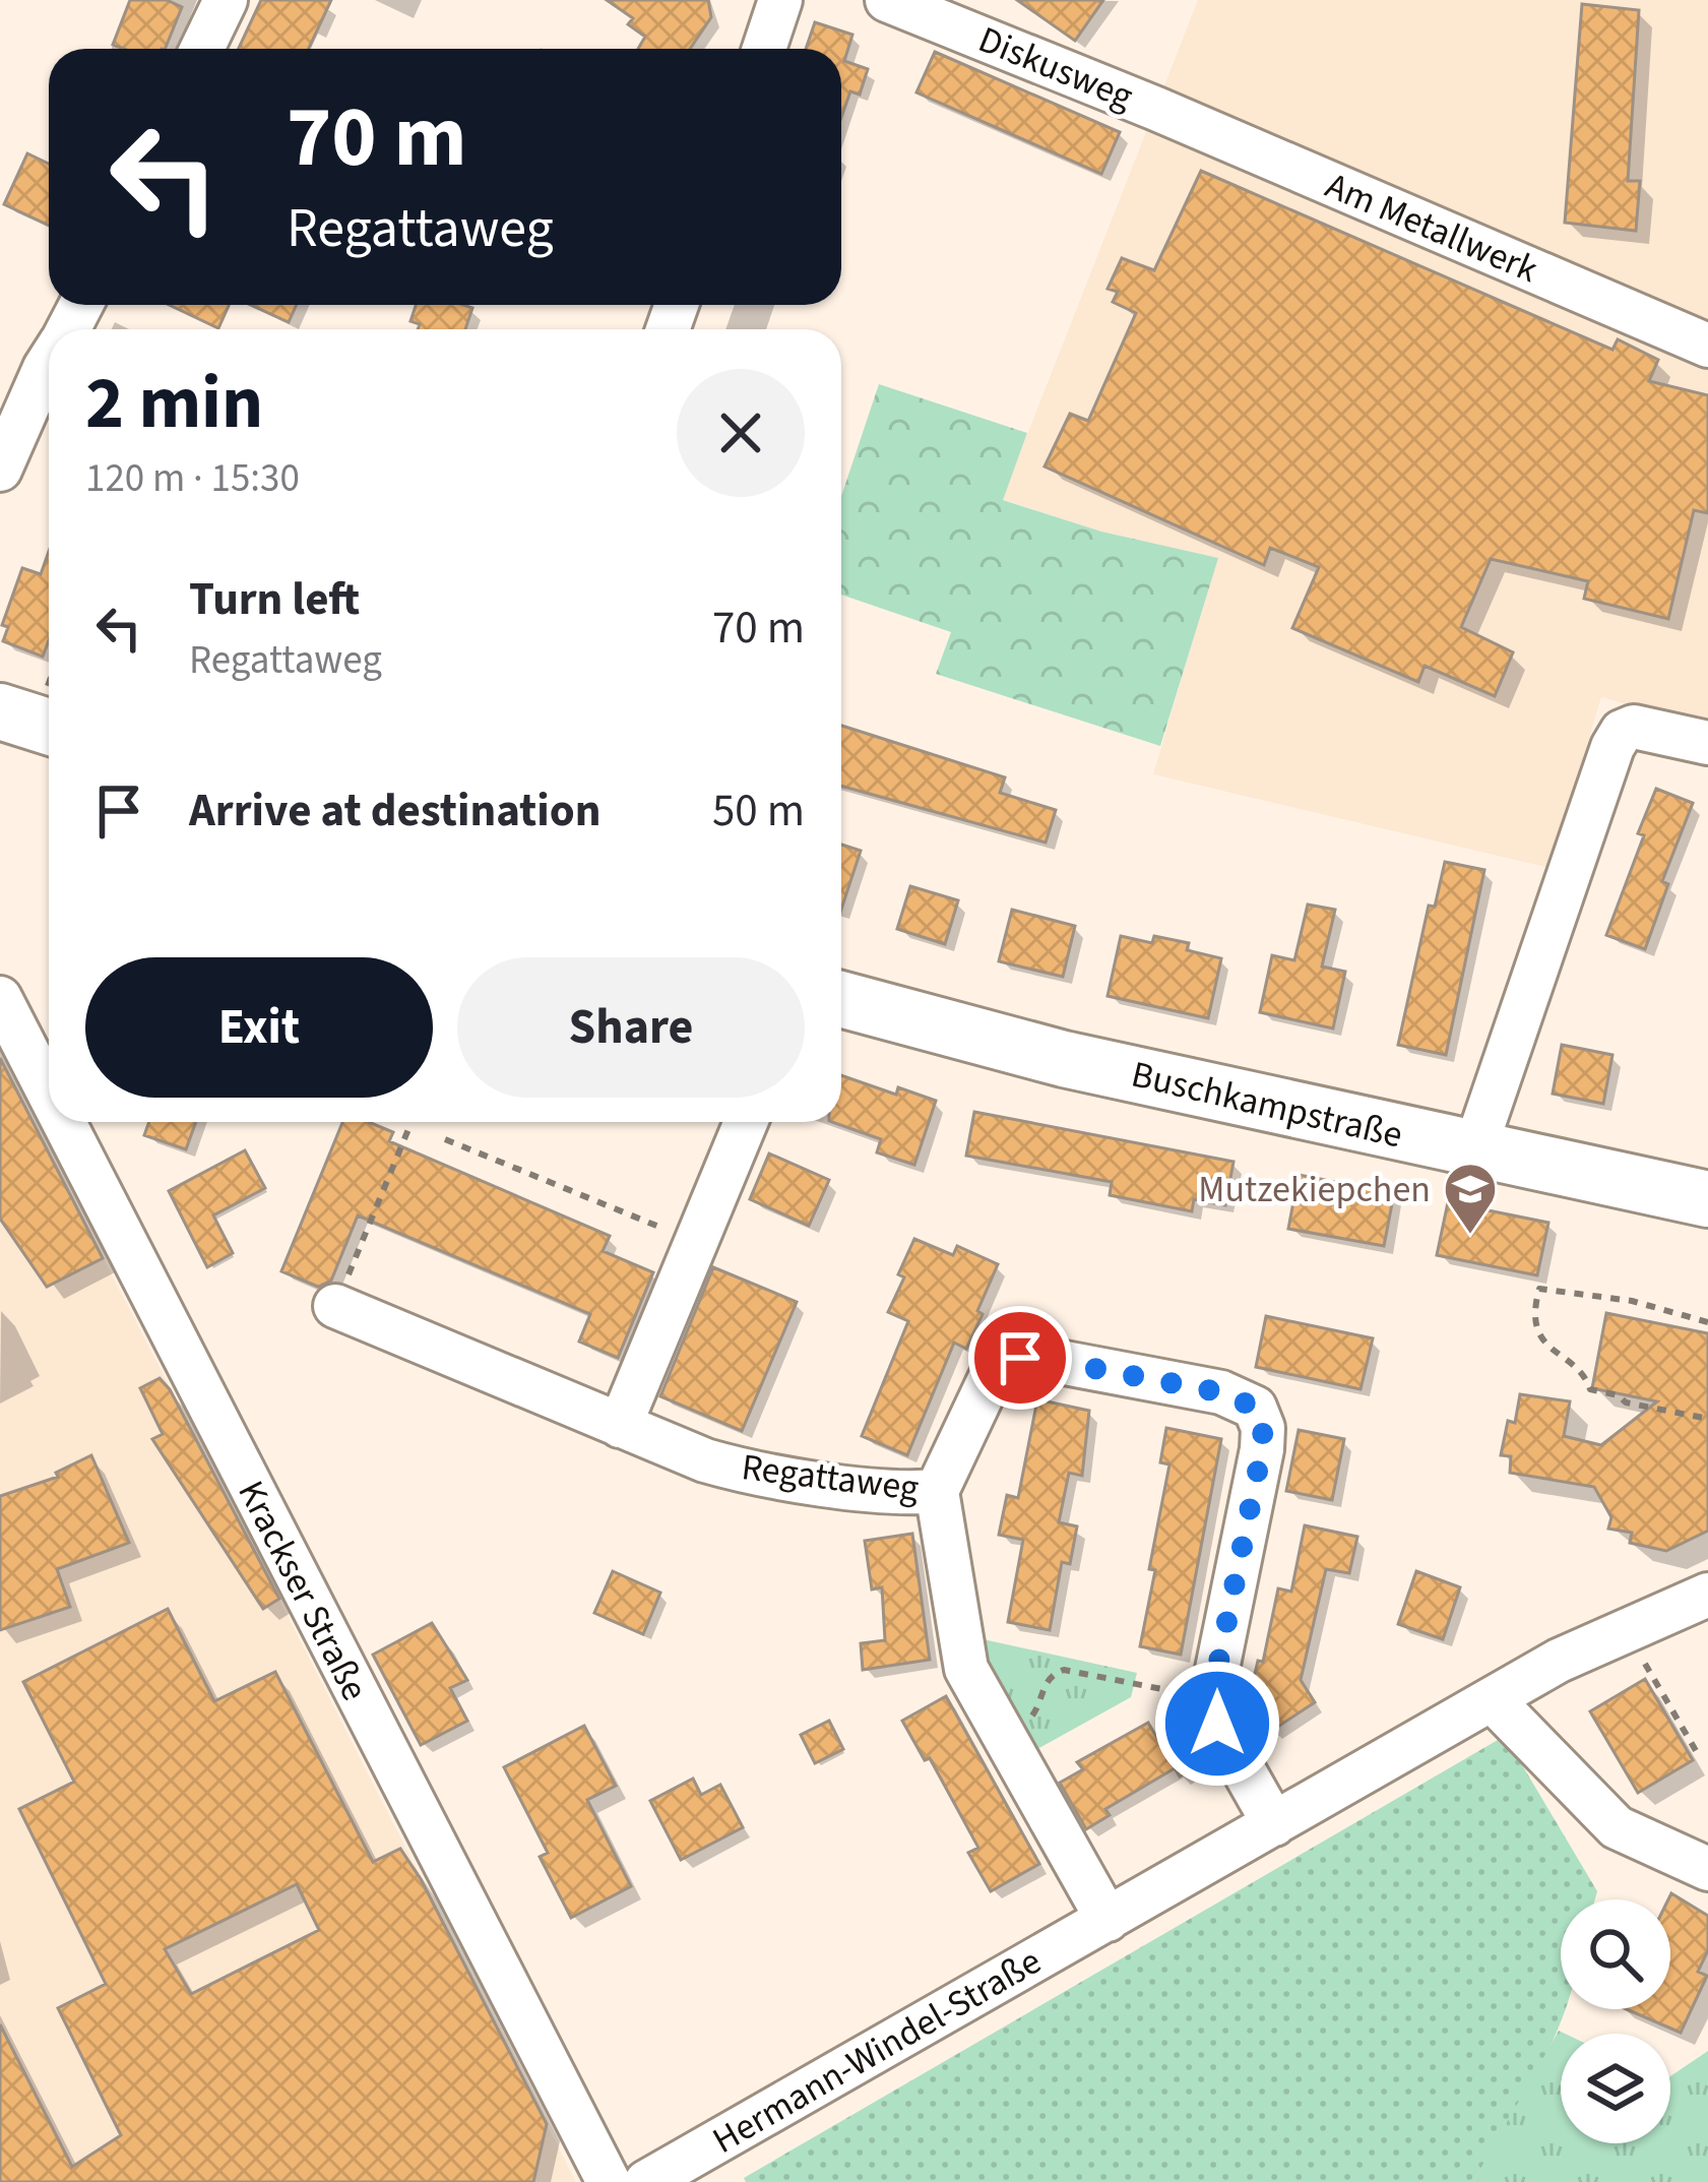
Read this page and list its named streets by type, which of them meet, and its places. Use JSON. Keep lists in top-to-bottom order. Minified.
{"streets":{"main road":["Buschkampstraße"],"street":["Diskusweg","Am Metallwerk","Regattaweg","Krackser Straße","Hermann-Windel-Straße"]},"crossings":[["Diskusweg","Am Metallwerk"]],"places":{"school or university":["Mutzekiepchen"]},"page":{"turn":["70 m","Regattaweg"],"heading":["2 min","120 m · 15:30"],"list":[{"name":"Turn left","note":"Regattaweg","value":"70 m"},{"name":"Arrive at destination","value":"50 m"}],"buttons":["Exit","Share"]}}
